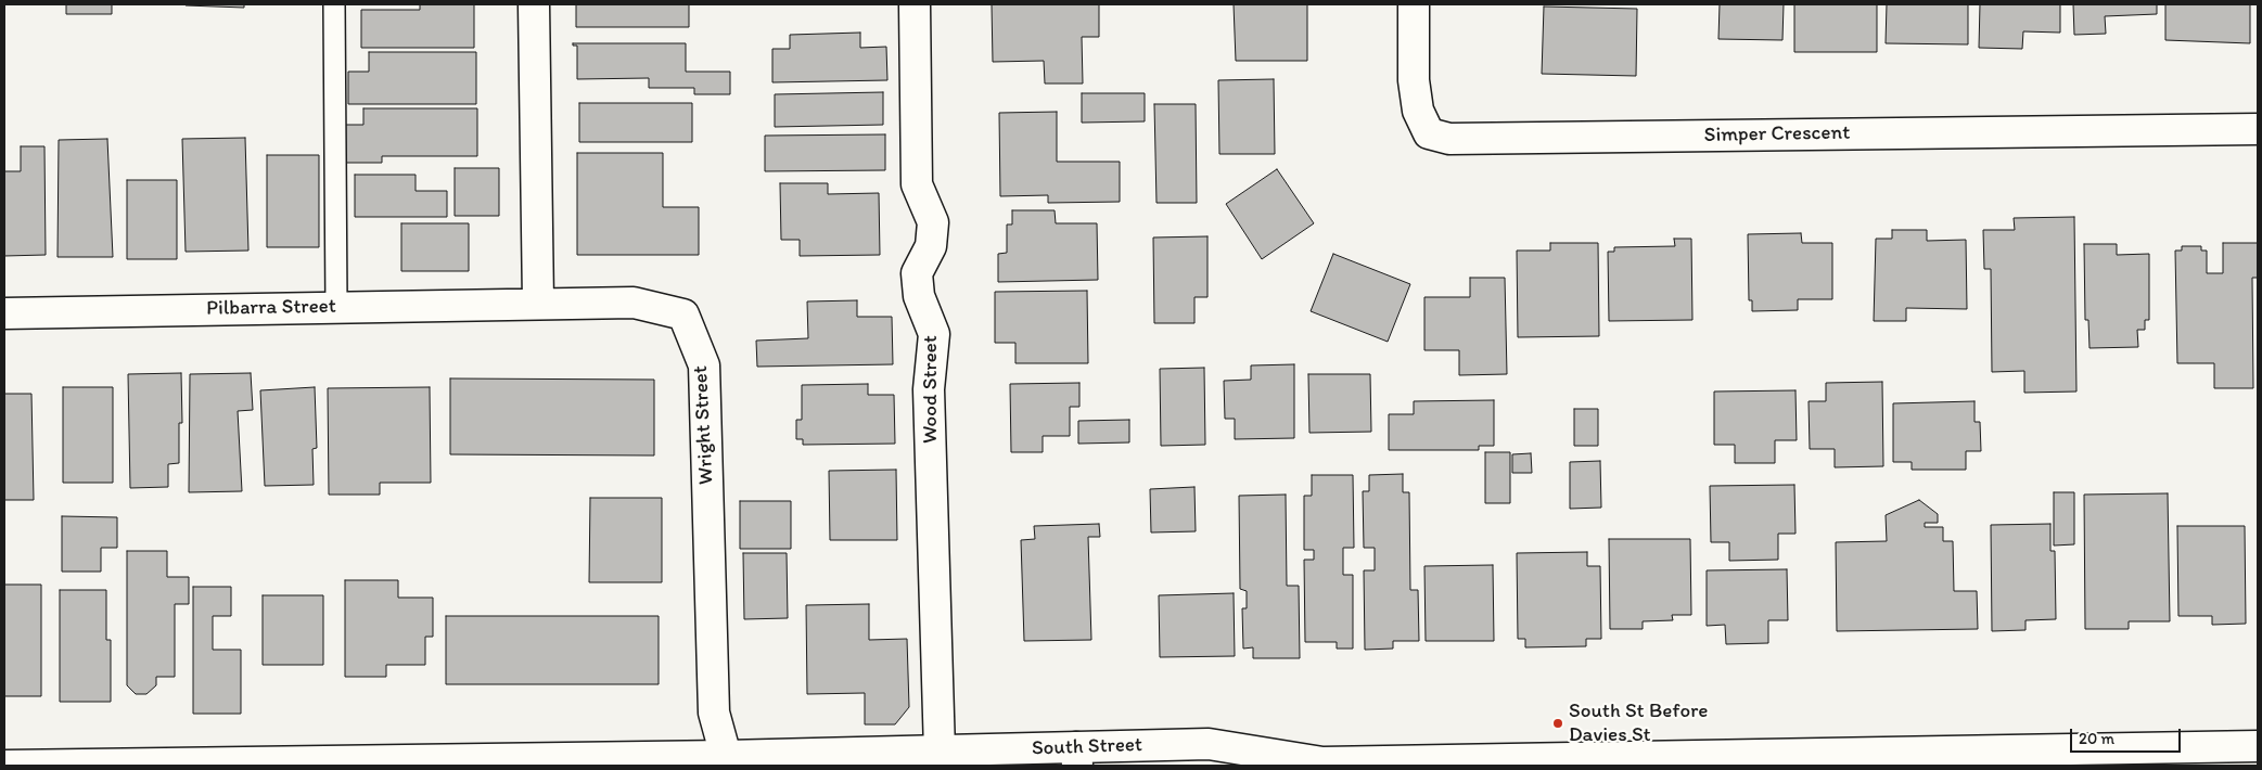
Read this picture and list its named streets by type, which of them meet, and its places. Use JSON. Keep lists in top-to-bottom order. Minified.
{"streets":{"street":["Simper Crescent","Pilbarra Street","Wood Street","Wright Street","South Street"]},"crossings":[["Pilbarra Street","Wright Street"],["Wood Street","South Street"],["Wright Street","South Street"]],"places":["South St Before Davies St"],"scale_bar":"20 m"}
